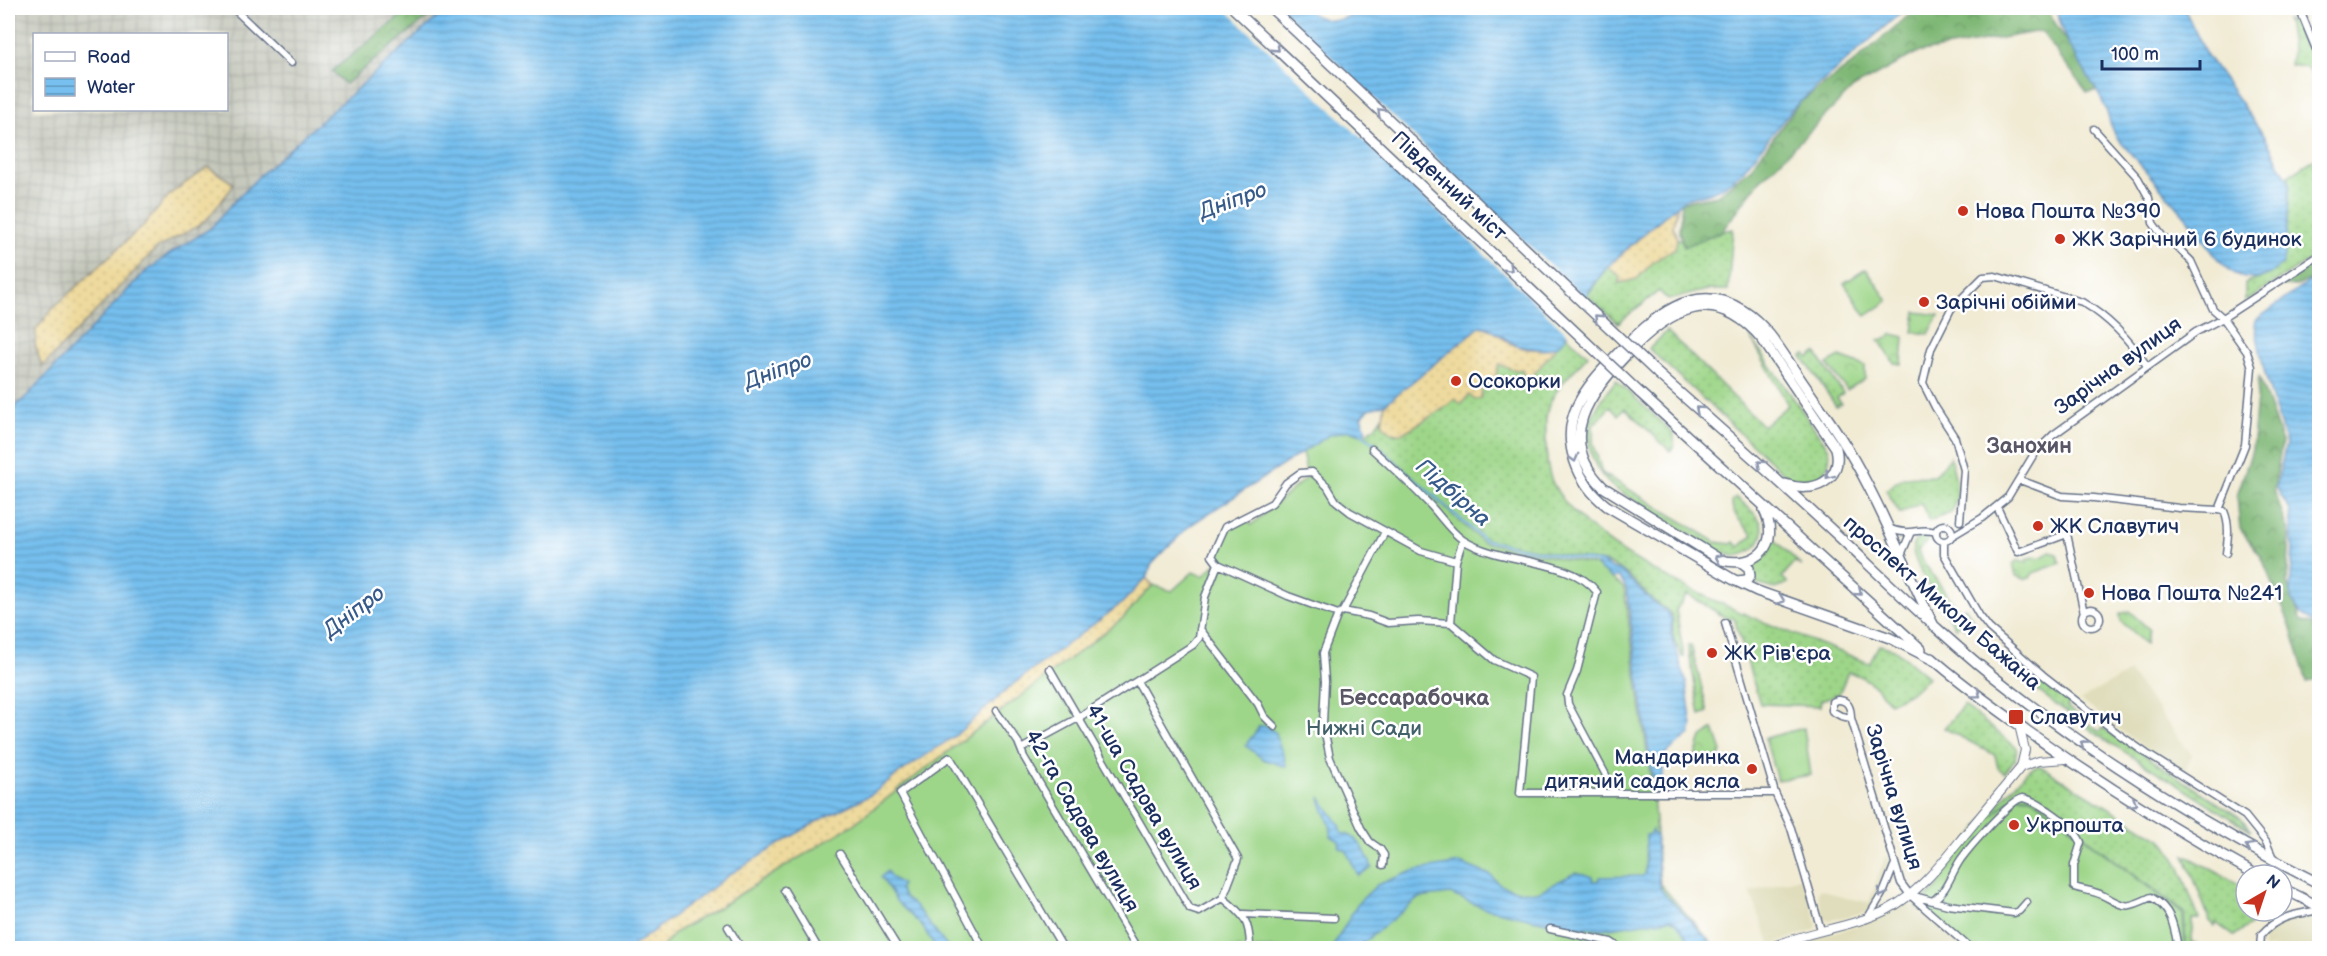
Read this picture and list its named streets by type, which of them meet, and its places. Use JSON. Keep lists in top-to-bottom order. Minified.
{"streets":{"highway":["Південний міст","проспект Миколи Бажана"],"street":["Зарічна вулиця","41-ша Садова вулиця","42-га Садова вулиця"]},"crossings":[["Південний міст","проспект Миколи Бажана"]],"districts":["Занохин","Бессарабочка"],"water":["Дніпро","Підбірна"],"parks":["Нижні Сади"],"places":{"other":["Нова Пошта №390","ЖК Зарічний 6 будинок","Зарічні обійми","Осокорки","ЖК Славутич","Нова Пошта №241","ЖК Рів'єра","Мандаринка дитячий садок ясла","Укрпошта"],"transit":["Славутич"]},"legend":["Road","Water"],"scale_bar":"100 m","north":"top right"}
